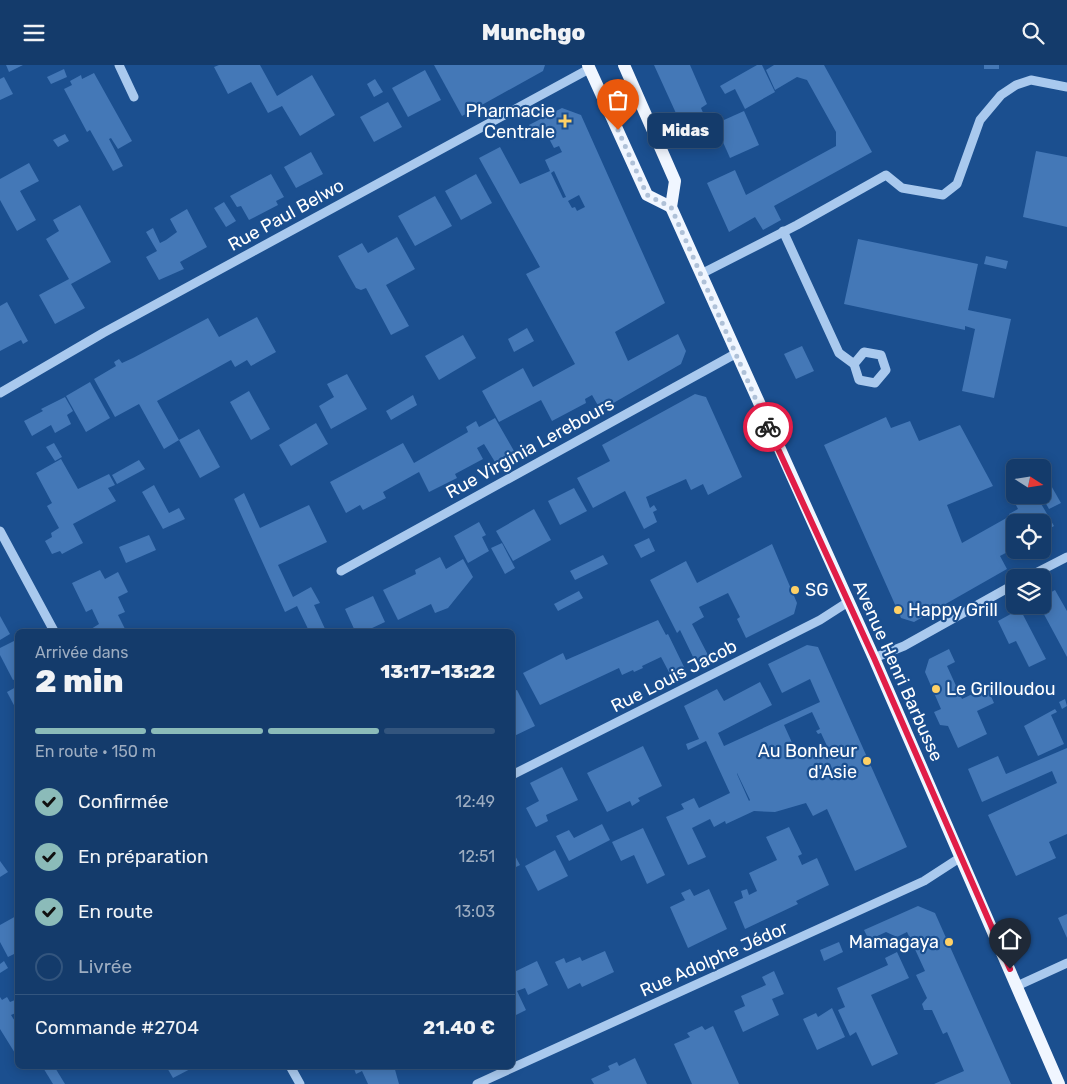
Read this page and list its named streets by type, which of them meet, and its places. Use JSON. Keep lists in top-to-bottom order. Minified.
{"streets":{"main road":["Avenue Henri Barbusse"],"street":["Rue Paul Belwo","Rue Virginia Lerebours","Rue Louis Jacob","Rue Adolphe Jédor"]},"crossings":[["Rue Virginia Lerebours","Avenue Henri Barbusse"],["Avenue Henri Barbusse","Rue Louis Jacob"],["Avenue Henri Barbusse","Rue Adolphe Jédor"]],"places":{"health":["Pharmacie Centrale"],"other":["Midas","SG","Happy Grill","Le Grilloudou","Au Bonheur d'Asie","Mamagaya"]},"north":"right","page":{"header":"Munchgo","bubble":"Midas","heading":["2 min","Arrivée dans","13:17–13:22"],"panel":["Commande #2704","21.40 €"],"bar":"En route · 150 m","list":[["Confirmée","12:49"],["En préparation","12:51"],["En route","13:03"],"Livrée"]}}
